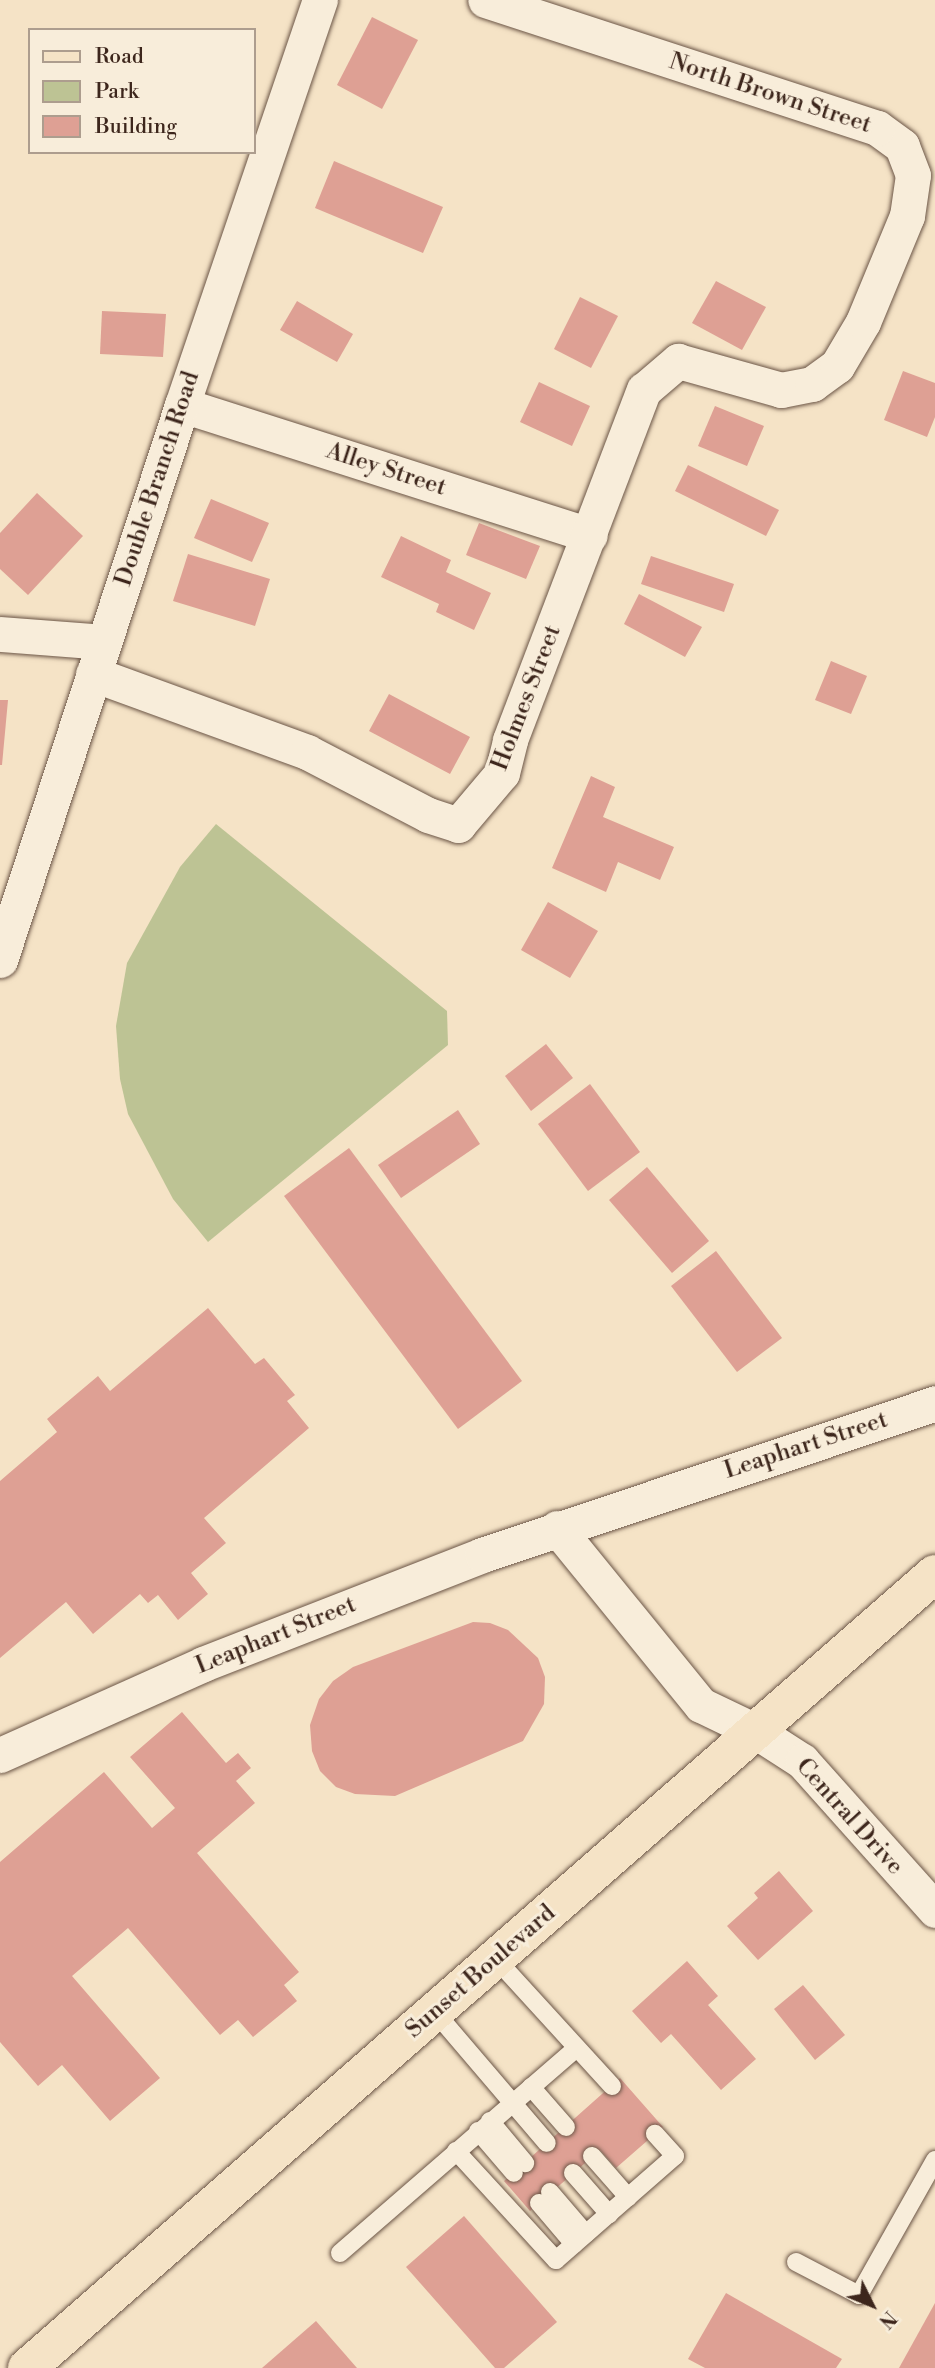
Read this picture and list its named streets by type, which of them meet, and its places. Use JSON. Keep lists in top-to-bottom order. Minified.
{"streets":{"main road":["Sunset Boulevard"],"street":["North Brown Street","Alley Street","Double Branch Road","Holmes Street","Leaphart Street","Central Drive"]},"crossings":[["North Brown Street","Holmes Street"],["Alley Street","Double Branch Road"],["Alley Street","Holmes Street"],["Double Branch Road","Holmes Street"],["Central Drive","Sunset Boulevard"]],"legend":["Road","Park","Building"],"north":"bottom right"}
